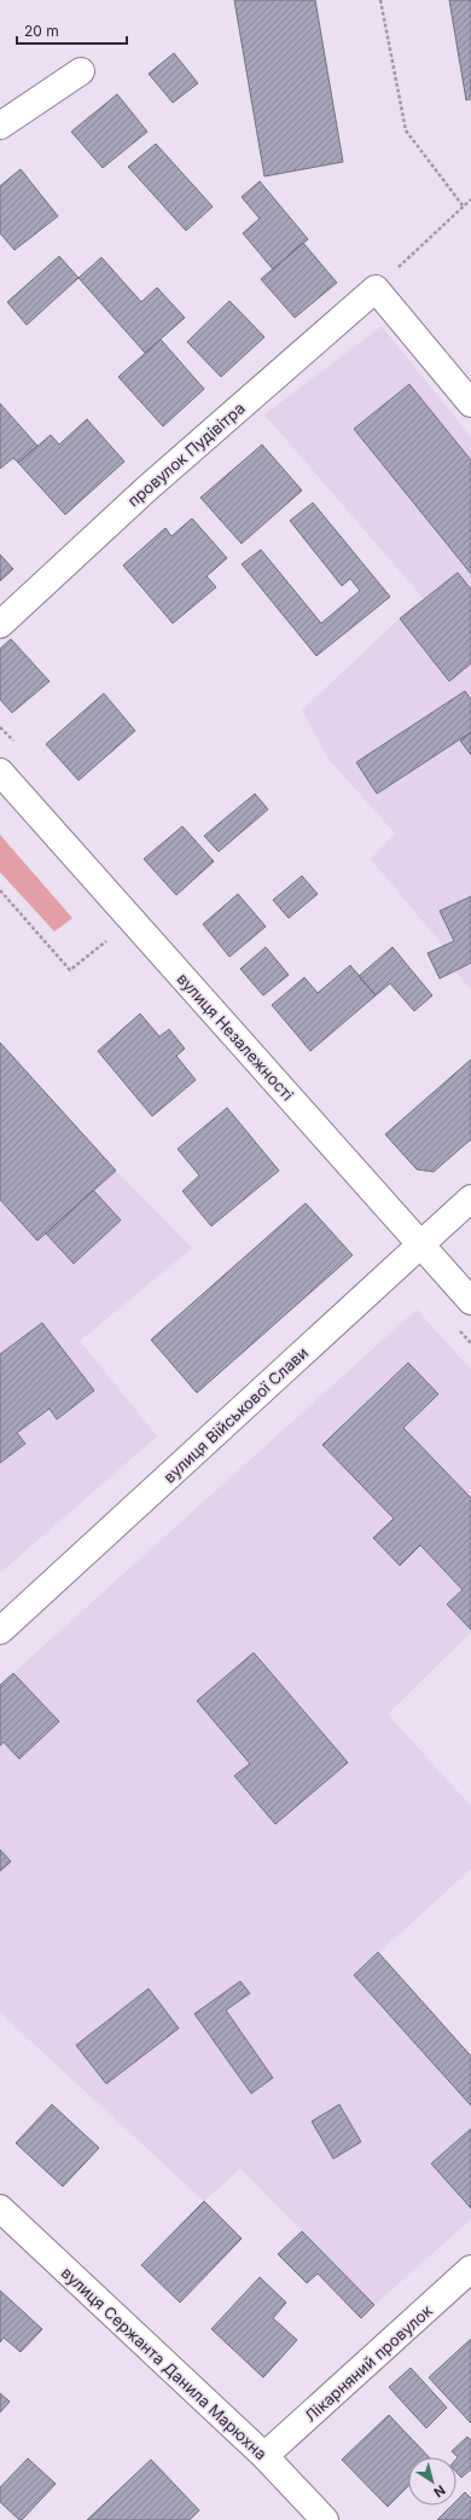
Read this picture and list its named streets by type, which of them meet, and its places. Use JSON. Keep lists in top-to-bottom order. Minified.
{"streets":{"street":["провулок Пудівітра","вулиця Незалежності","вулиця Військової Слави","вулиця Сержанта Данила Марюхна","Лікарняний провулок"]},"crossings":[["вулиця Незалежності","вулиця Військової Слави"],["вулиця Сержанта Данила Марюхна","Лікарняний провулок"]],"scale_bar":"20 m","north":"bottom right"}
